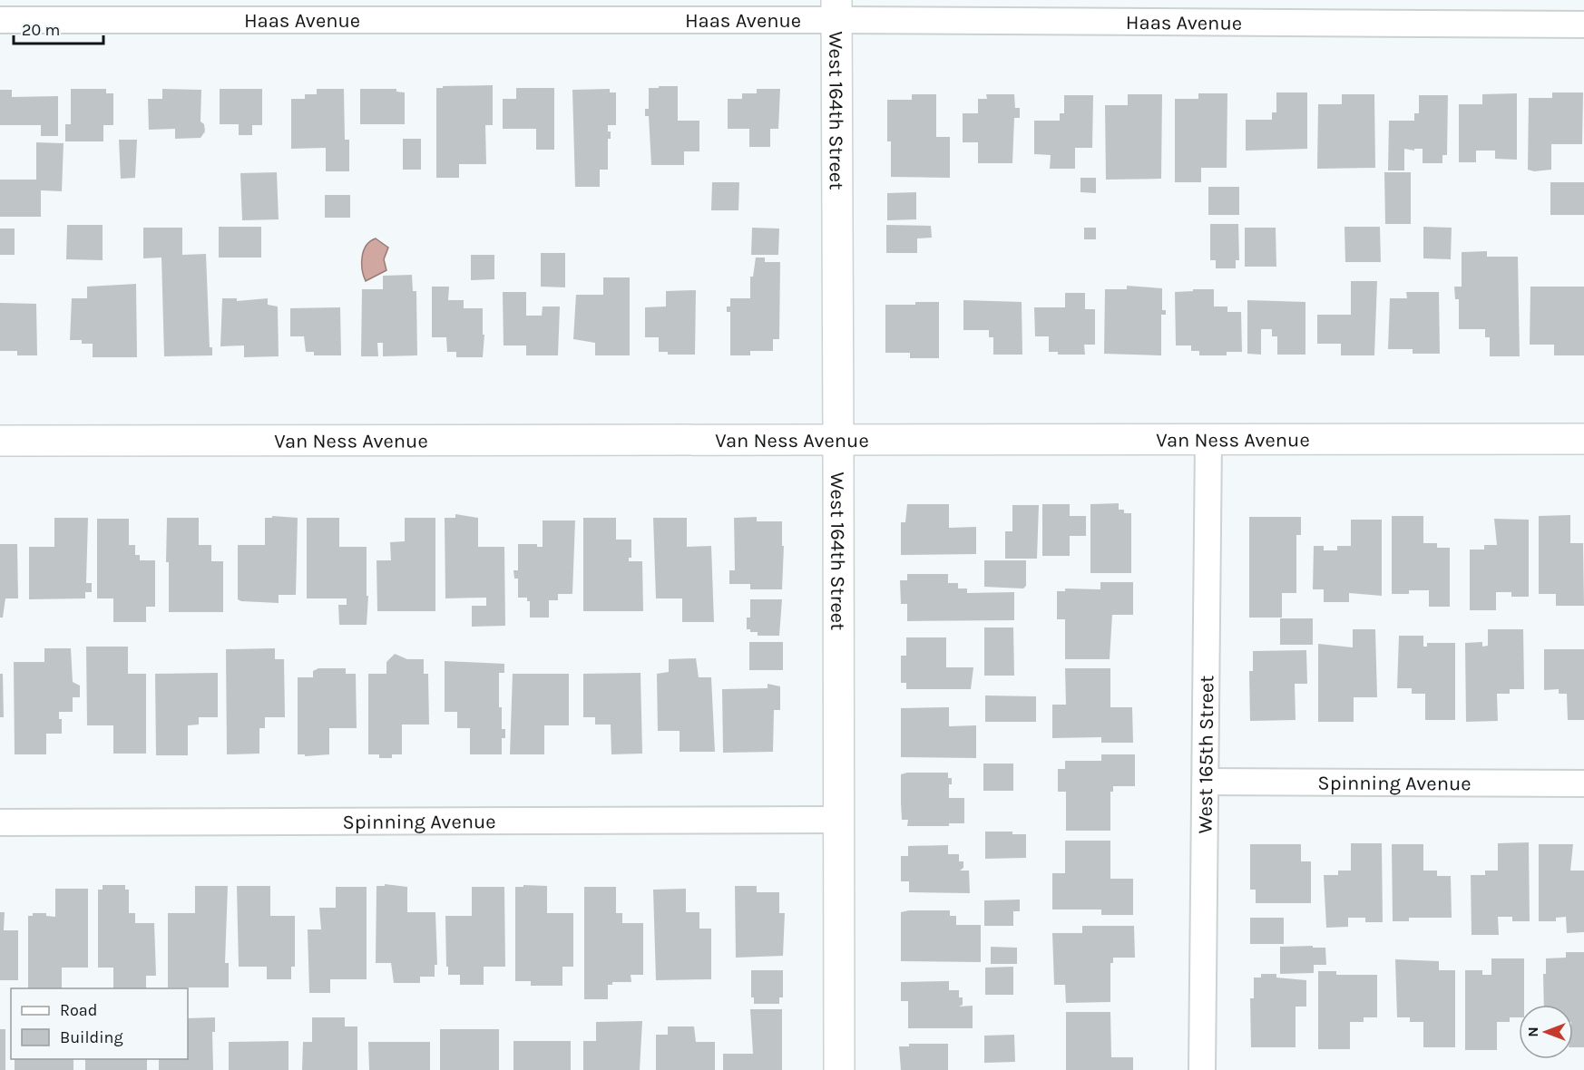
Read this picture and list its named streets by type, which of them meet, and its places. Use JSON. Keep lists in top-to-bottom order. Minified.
{"streets":{"main road":["West 164th Street","Van Ness Avenue"],"street":["Haas Avenue","West 165th Street","Spinning Avenue"]},"crossings":[["Haas Avenue","West 164th Street"],["West 164th Street","Van Ness Avenue"],["West 164th Street","Spinning Avenue"],["Van Ness Avenue","West 165th Street"],["West 165th Street","Spinning Avenue"]],"legend":["Road","Building"],"scale_bar":"20 m","north":"left"}
